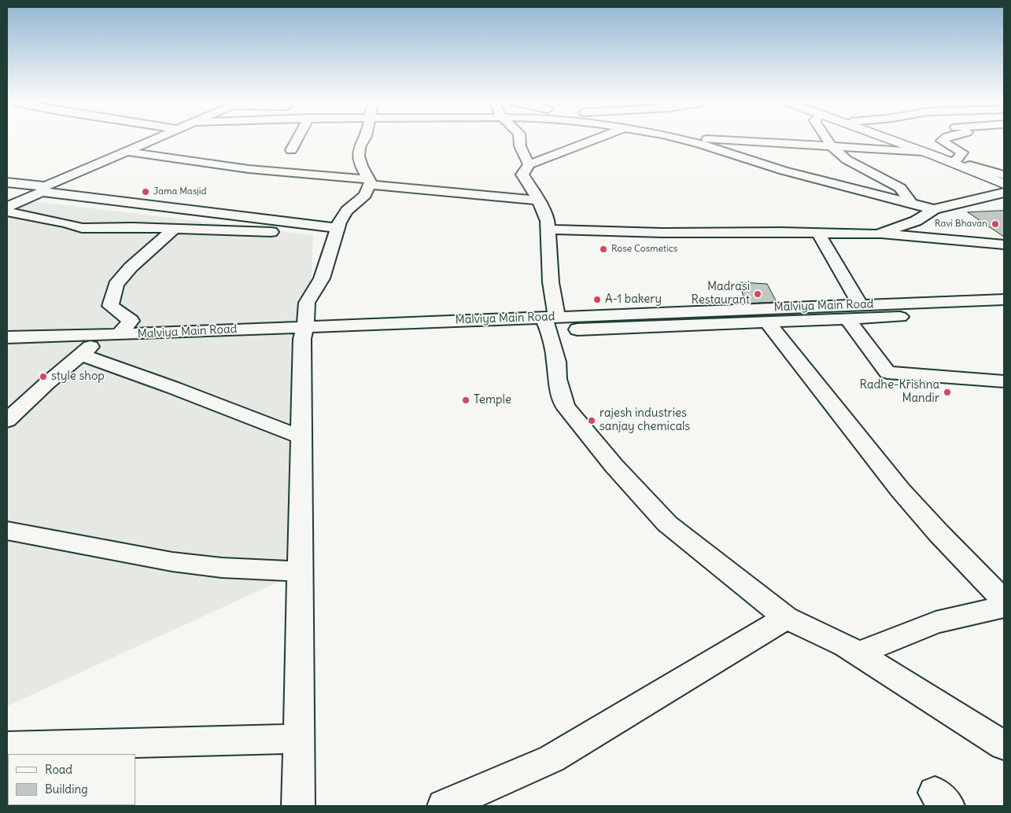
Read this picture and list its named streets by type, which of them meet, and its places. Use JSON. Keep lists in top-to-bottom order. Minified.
{"streets":{"street":["Malviya Main Road"]},"places":["Jama Masjid","Ravi Bhavan","Rose Cosmetics","Madrasi Restaurant","A-1 bakery","style shop","Radhe-Krishna Mandir","Temple","rajesh industries sanjay chemicals"],"legend":["Road","Building"]}
